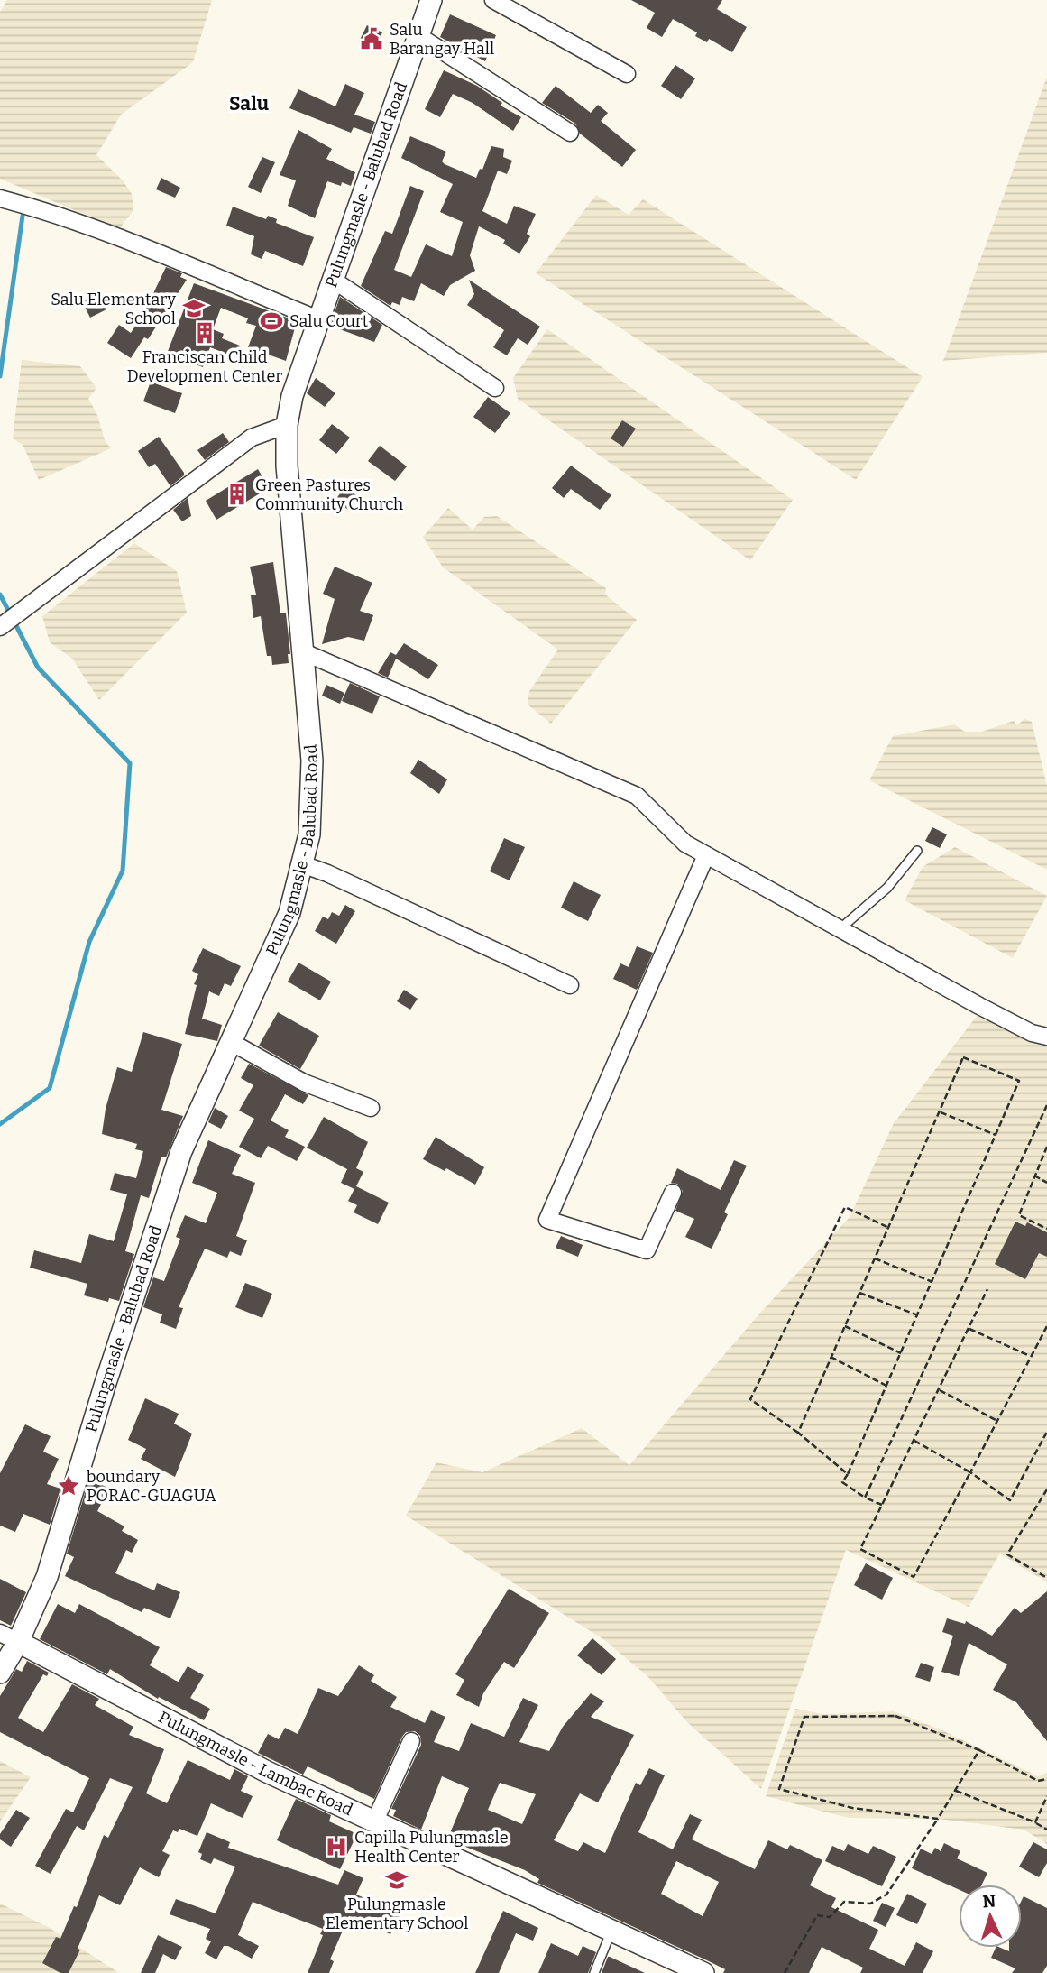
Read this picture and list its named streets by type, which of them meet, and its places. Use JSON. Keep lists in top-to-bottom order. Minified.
{"streets":{"street":["Pulungmasle - Balubad Road","Pulungmasle - Lambac Road"]},"crossings":[["Pulungmasle - Balubad Road","Pulungmasle - Lambac Road"]],"districts":["Salu"],"places":{"public building":["Salu Barangay Hall"],"school or university":["Salu Elementary School","Pulungmasle Elementary School"],"sports":["Salu Court"],"building":["Franciscan Child Development Center","Green Pastures Community Church"],"place":["boundary PORAC-GUAGUA"],"hospital":["Capilla Pulungmasle Health Center"]},"north":"top"}
